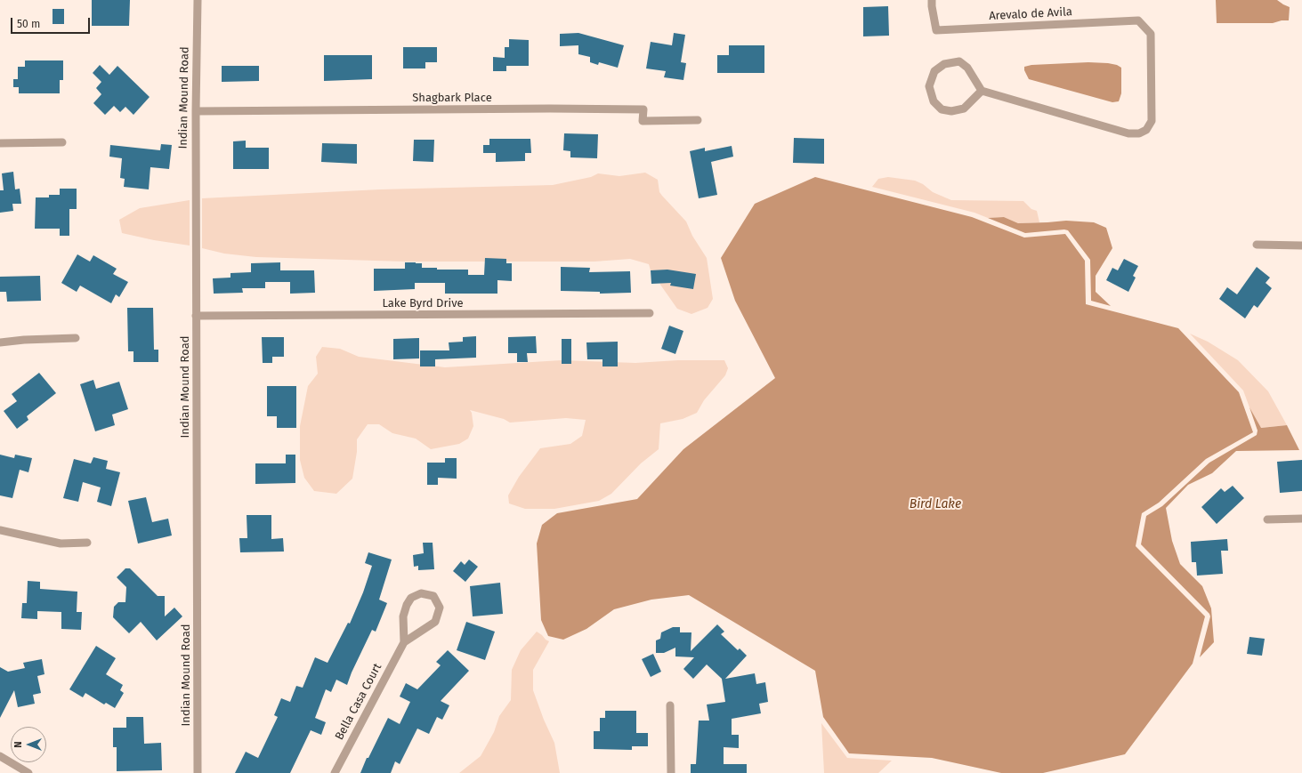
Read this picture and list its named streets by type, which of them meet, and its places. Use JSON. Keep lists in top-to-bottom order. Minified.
{"streets":{"street":["Arevalo de Avila","Indian Mound Road","Shagbark Place","Lake Byrd Drive","Bella Casa Court"]},"crossings":[["Indian Mound Road","Shagbark Place"],["Indian Mound Road","Lake Byrd Drive"]],"water":["Bird Lake"],"scale_bar":"50 m","north":"left"}
